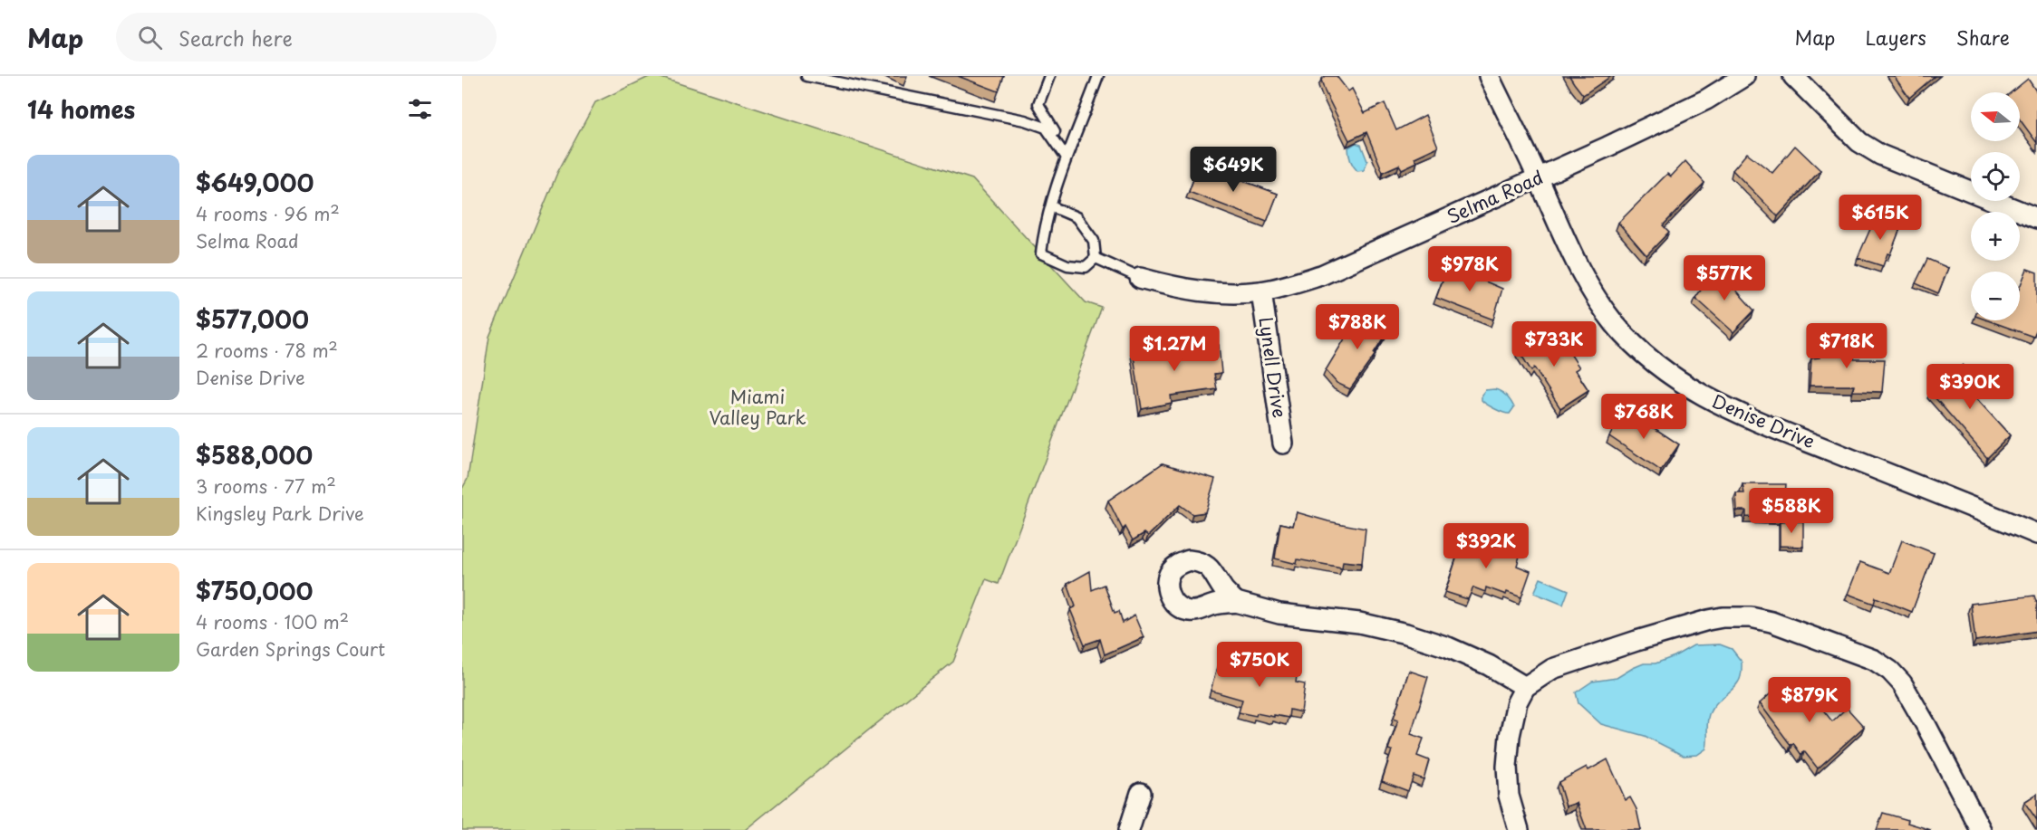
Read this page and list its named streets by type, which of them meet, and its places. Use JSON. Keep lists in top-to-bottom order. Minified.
{"streets":{"street":["Selma Road","Lynell Drive","Denise Drive"]},"crossings":[["Selma Road","Lynell Drive"],["Selma Road","Denise Drive"]],"parks":["Miami Valley Park"],"north":"left","page":{"header":"Map","search":"Search here","nav":["Map","Layers","Share"],"heading":"14 homes","map_buttons":["+","−"],"list":[{"name":"$649,000","note":"4 rooms · 96 m² · Selma Road"},{"name":"$577,000","note":"2 rooms · 78 m² · Denise Drive"},{"name":"$588,000","note":"3 rooms · 77 m² · Kingsley Park Drive"},{"name":"$750,000","note":"4 rooms · 100 m² · Garden Springs Court"}],"price":["$649K","$615K","$978K","$577K","$788K","$733K","$718K","$1.27M","$390K","$768K","$588K","$392K","$750K","$879K"]}}
